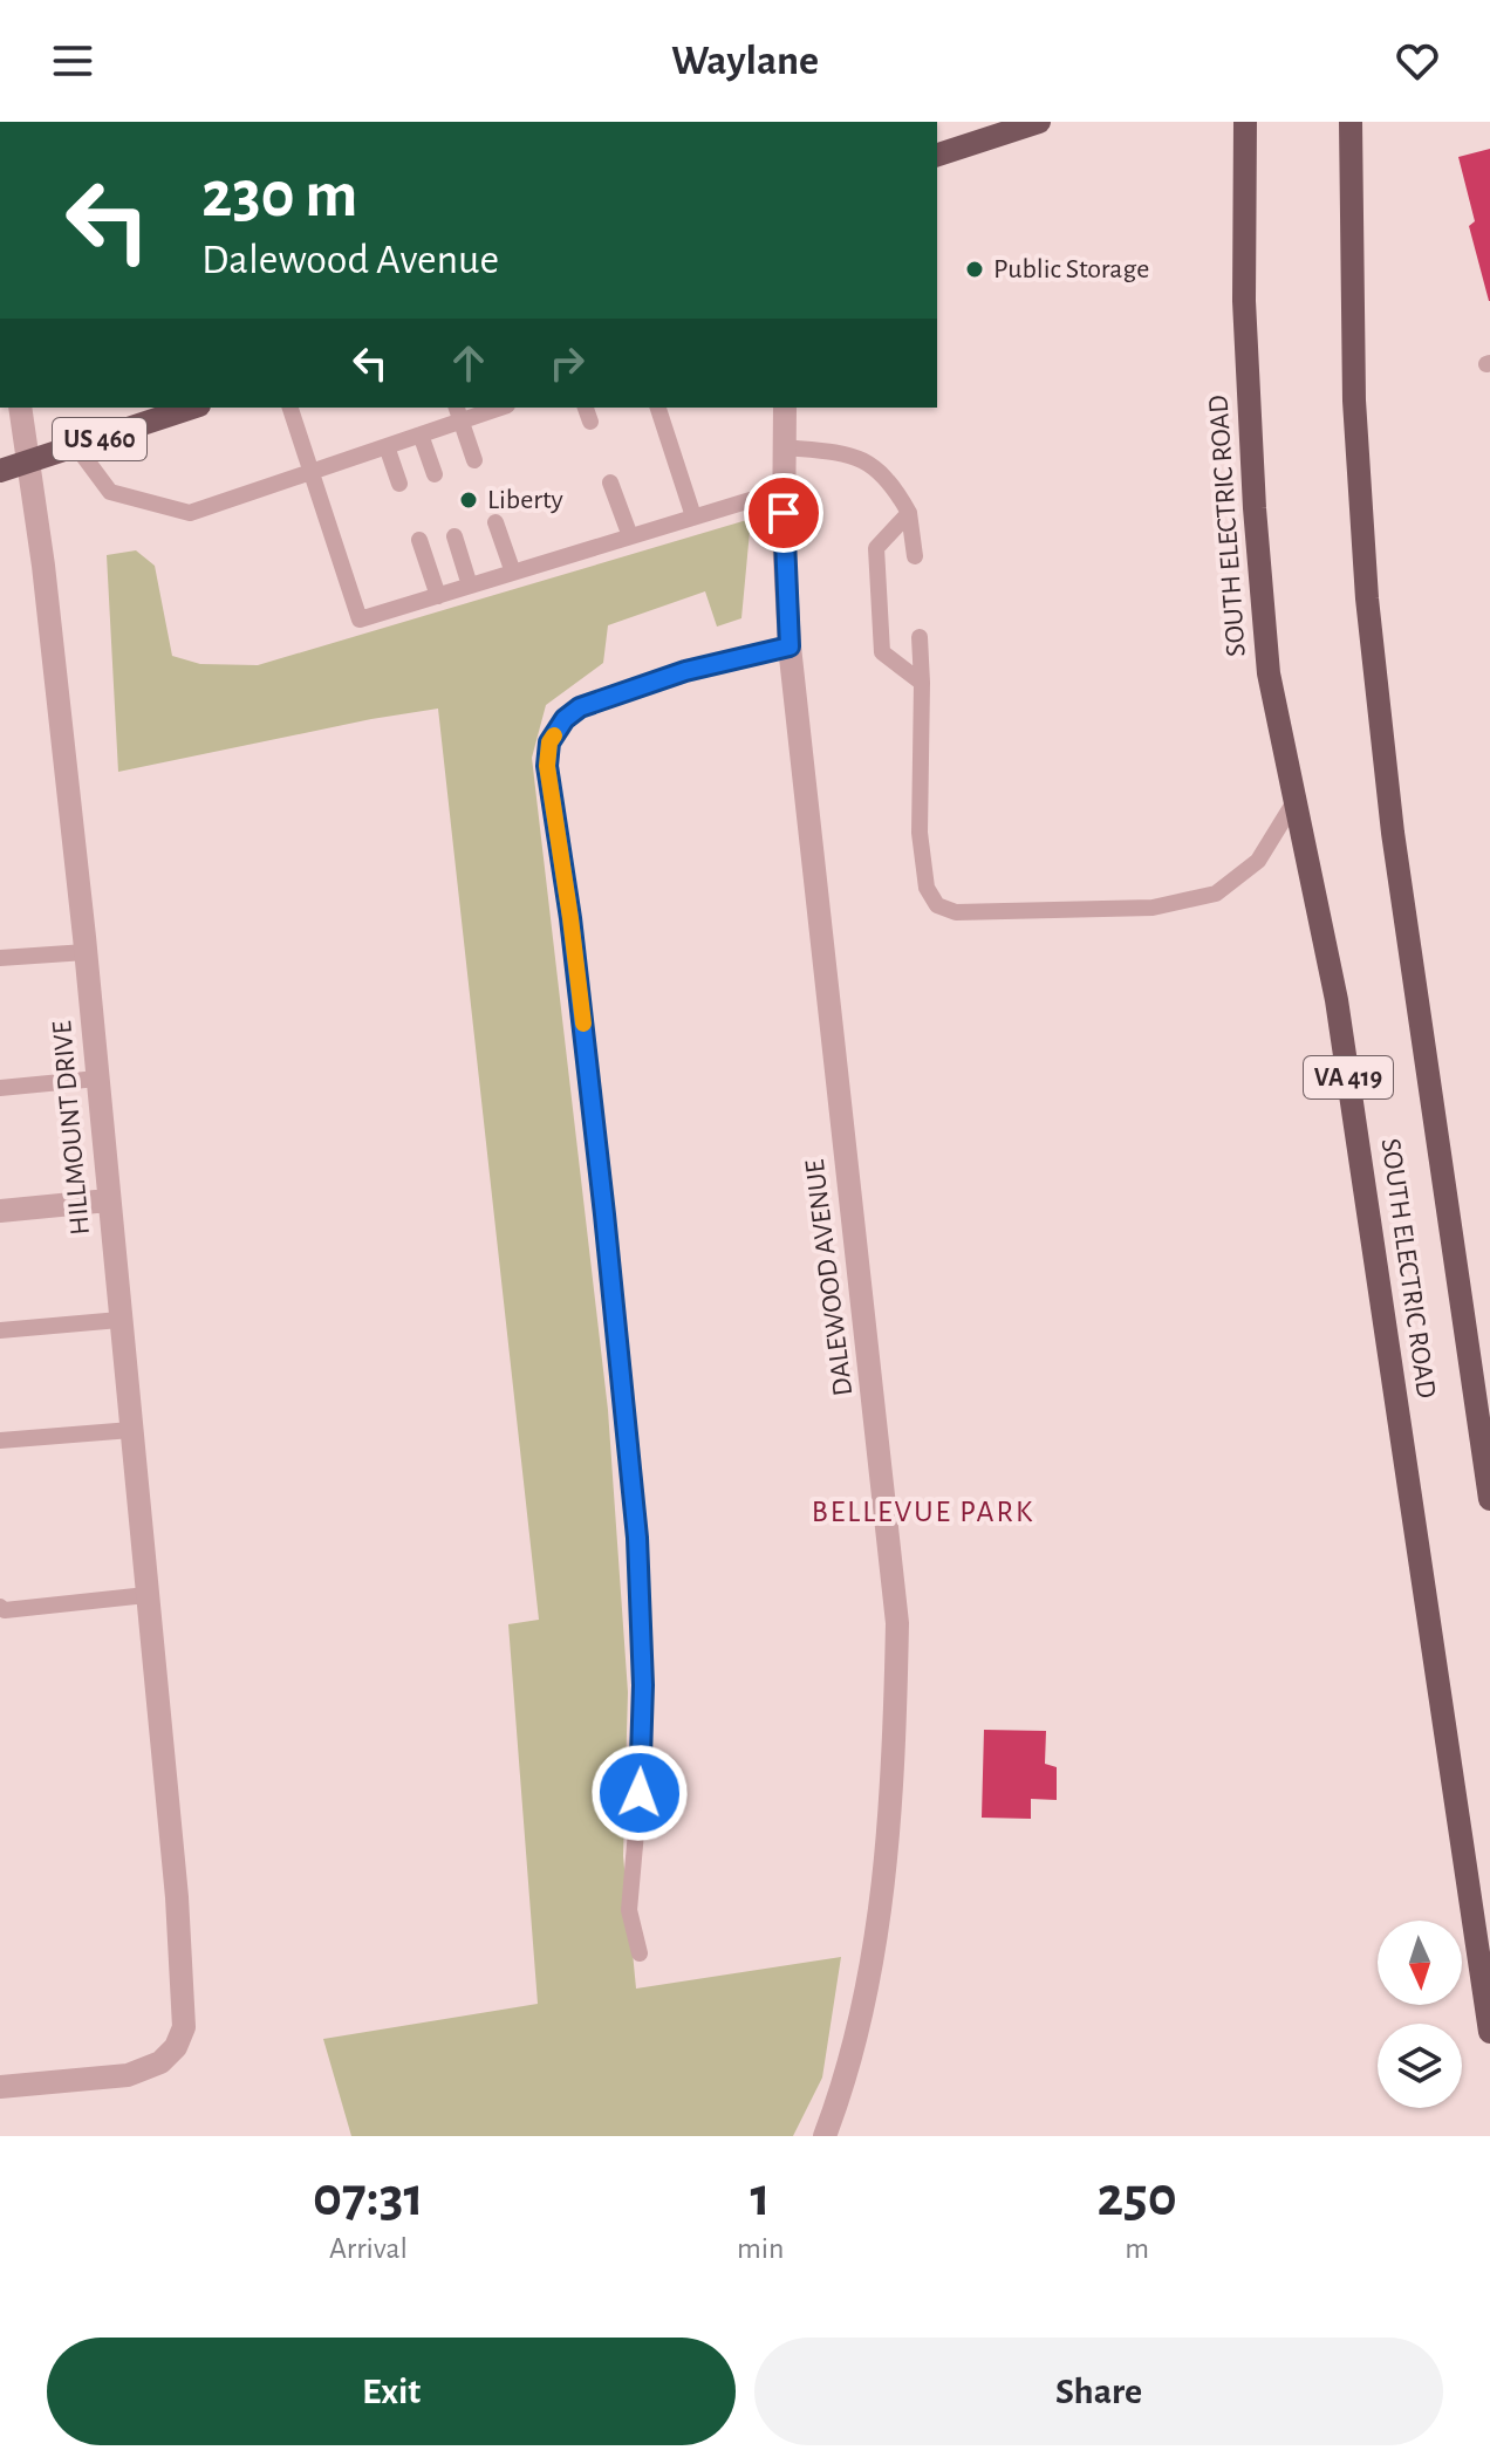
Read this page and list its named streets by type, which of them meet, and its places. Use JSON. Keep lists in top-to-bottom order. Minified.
{"streets":{"main road":["US 460","SOUTH ELECTRIC ROAD","VA 419"],"street":["HILLMOUNT DRIVE","DALEWOOD AVENUE"]},"crossings":[["US 460","HILLMOUNT DRIVE"]],"districts":["BELLEVUE PARK"],"places":["Public Storage","Liberty"],"north":"bottom","page":{"header":"Waylane","turn":["230 m","Dalewood Avenue"],"eta":["07:31","Arrival","1","min","250","m"],"buttons":["Exit","Share"]}}
